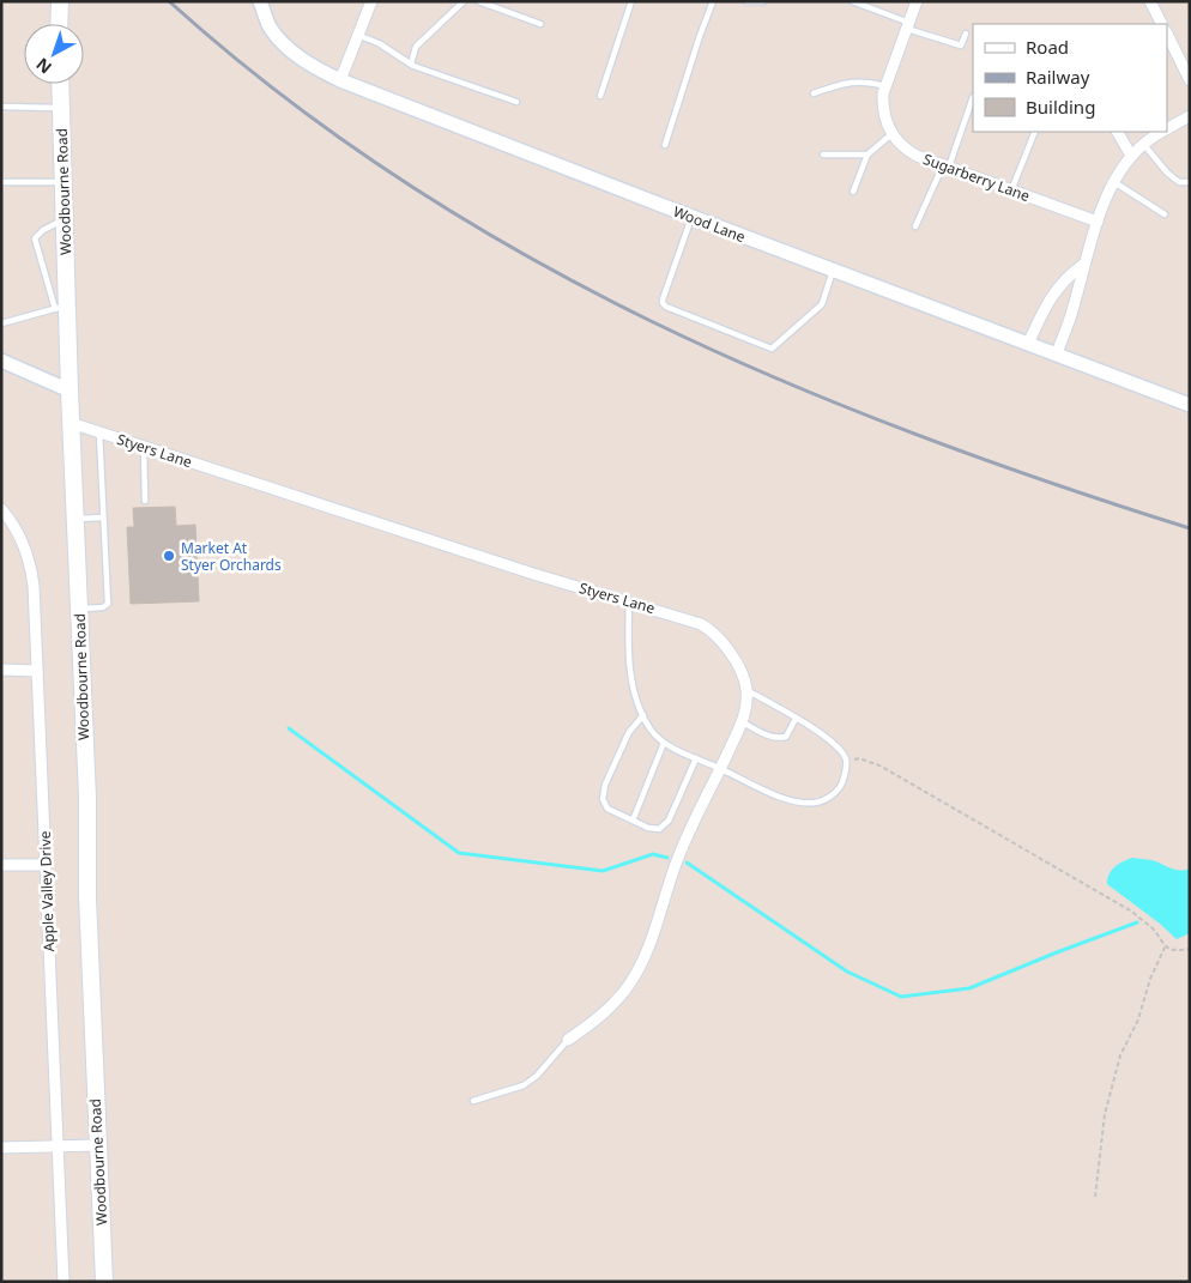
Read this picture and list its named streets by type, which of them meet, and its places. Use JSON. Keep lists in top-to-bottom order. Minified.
{"streets":{"main road":["Woodbourne Road"],"street":["Sugarberry Lane","Wood Lane","Styers Lane","Apple Valley Drive"]},"crossings":[["Woodbourne Road","Styers Lane"]],"places":["Market At Styer Orchards"],"legend":["Road","Railway","Building"],"north":"bottom left"}
